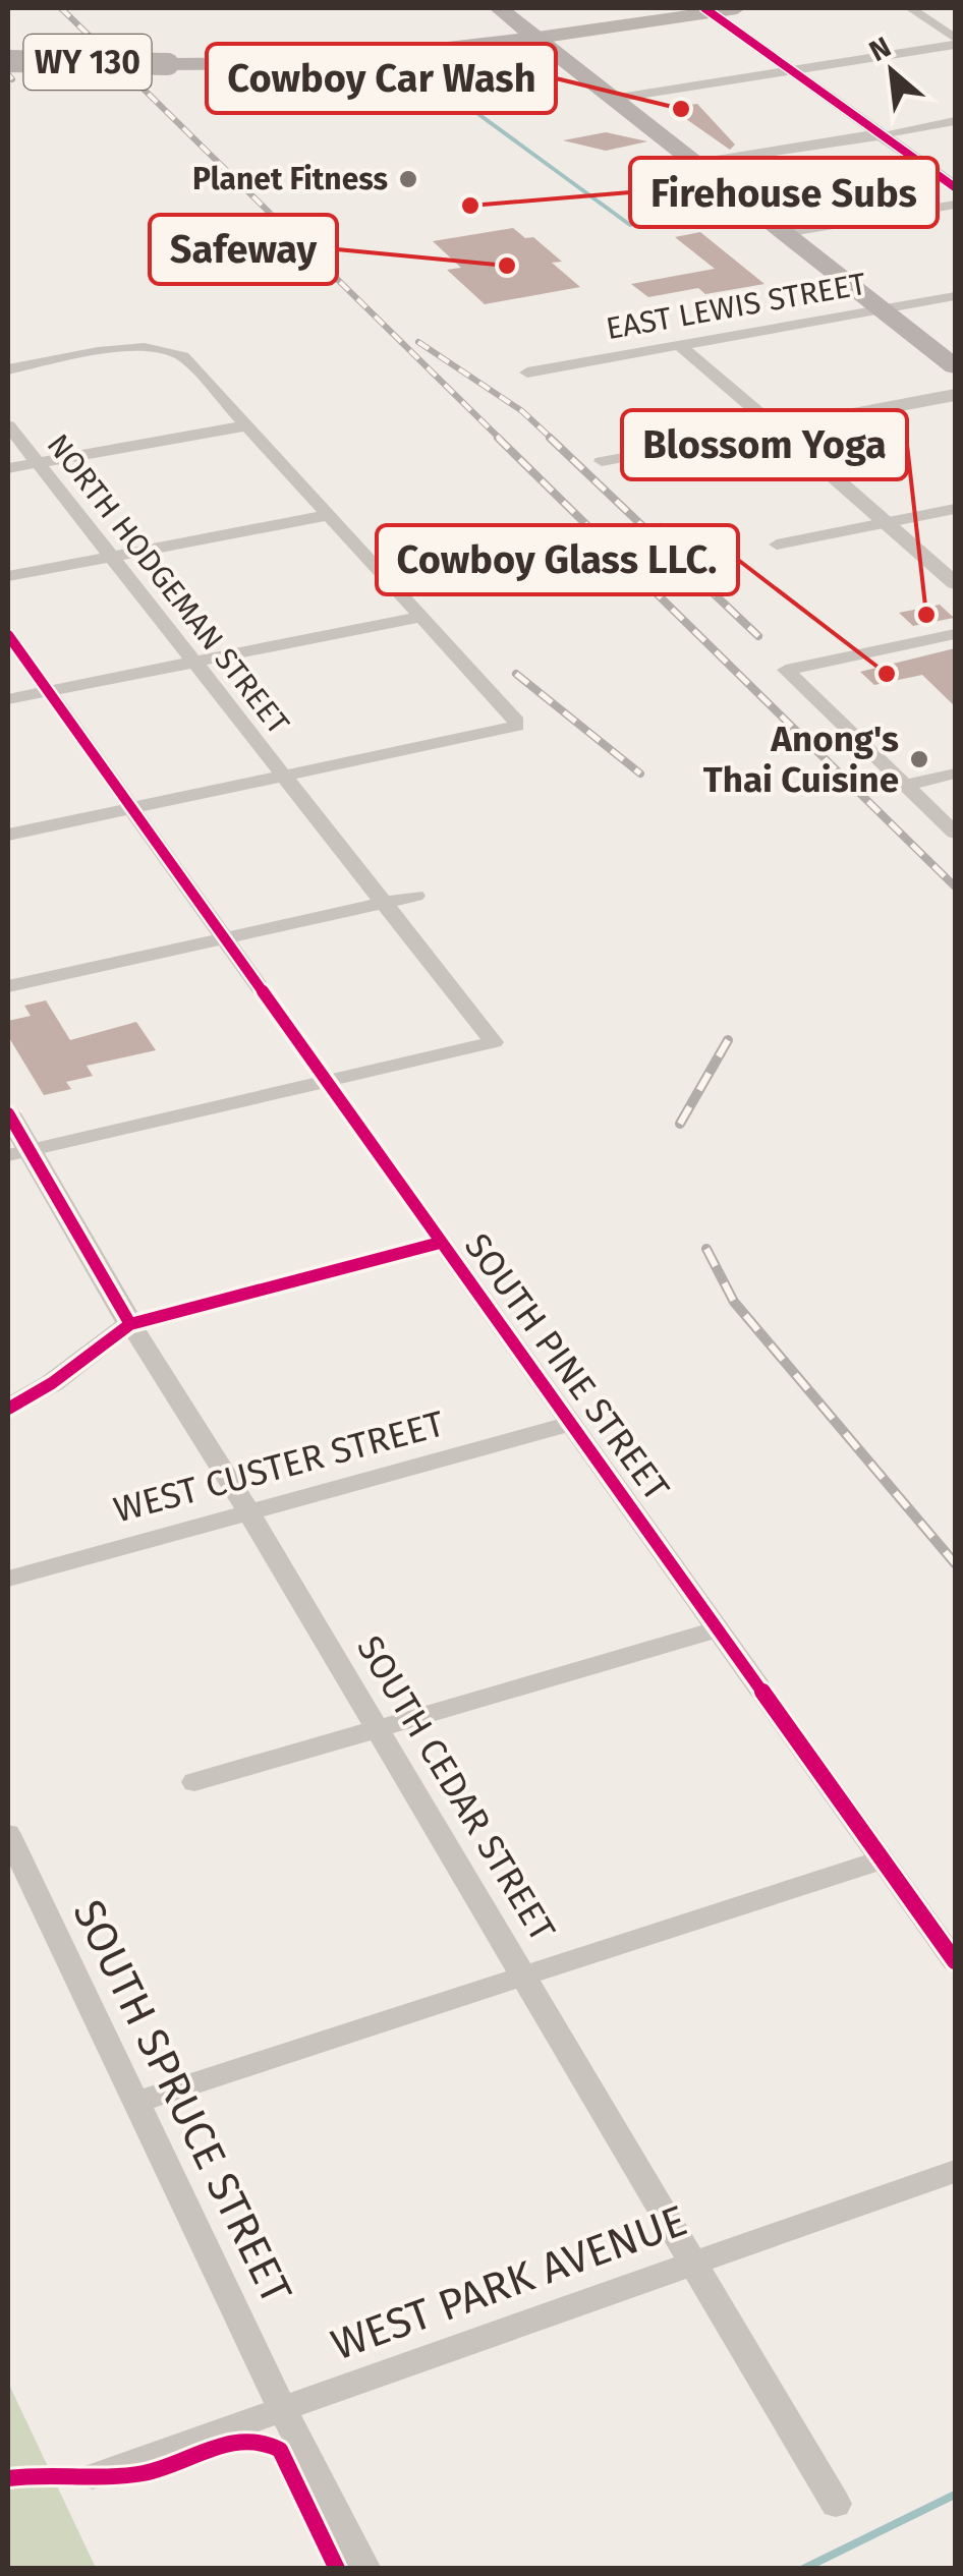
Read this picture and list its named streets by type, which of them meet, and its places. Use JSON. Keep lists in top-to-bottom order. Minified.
{"streets":{"main road":["WY 130"],"street":["EAST LEWIS STREET","NORTH HODGEMAN STREET","SOUTH PINE STREET","WEST CUSTER STREET","SOUTH CEDAR STREET","SOUTH SPRUCE STREET","WEST PARK AVENUE"]},"crossings":[["NORTH HODGEMAN STREET","SOUTH PINE STREET"],["SOUTH PINE STREET","WEST CUSTER STREET"],["WEST CUSTER STREET","SOUTH CEDAR STREET"],["SOUTH CEDAR STREET","WEST PARK AVENUE"],["SOUTH SPRUCE STREET","WEST PARK AVENUE"]],"places":["Cowboy Car Wash","Planet Fitness","Firehouse Subs","Safeway","Blossom Yoga","Cowboy Glass LLC.","Anong's Thai Cuisine"],"north":"top left"}
